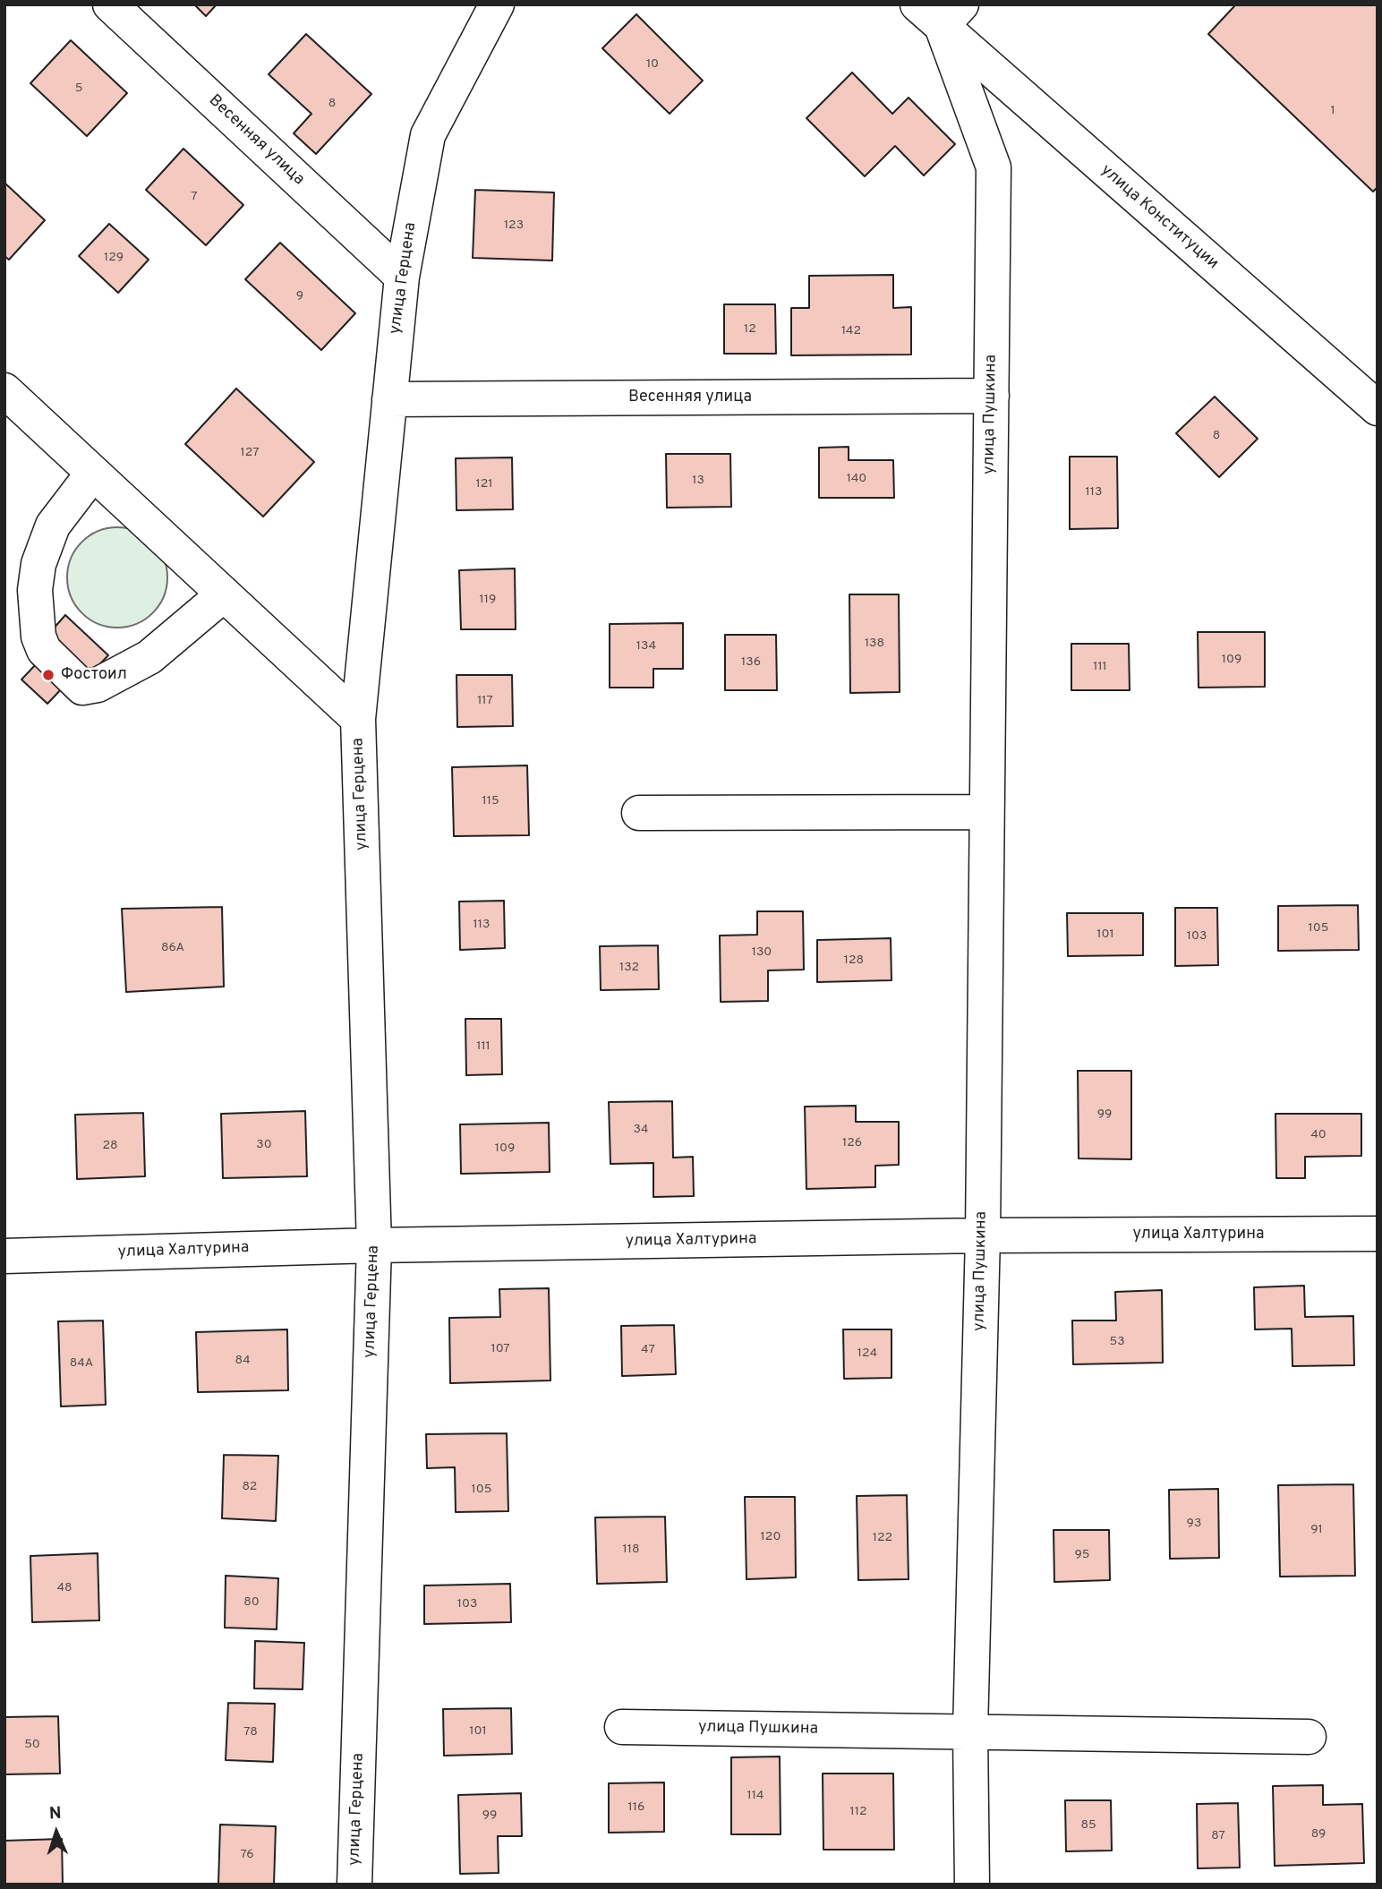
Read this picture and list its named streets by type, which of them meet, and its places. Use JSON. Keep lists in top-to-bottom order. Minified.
{"streets":{"street":["Весенняя улица","улица Конституции","улица Герцена","улица Пушкина","улица Халтурина"]},"crossings":[["Весенняя улица","улица Герцена"],["Весенняя улица","улица Пушкина"],["улица Конституции","улица Пушкина"],["улица Герцена","улица Халтурина"],["улица Пушкина","улица Халтурина"]],"places":["Фостоил"],"house_numbers":["10","5","8","1","7","123","129","9","12","142","8","127","140","13","121","113","119","138","134","109","136","111","117","115","113","105","101","103","86А","130","128","132","111","99","34","40","126","30","28","109","53","107","47","124","84","84А","82","105","93","91","120","122","118","95","48","80","103","101","78","50","114","116","112","99","85","89","87","76"],"north":"top"}
